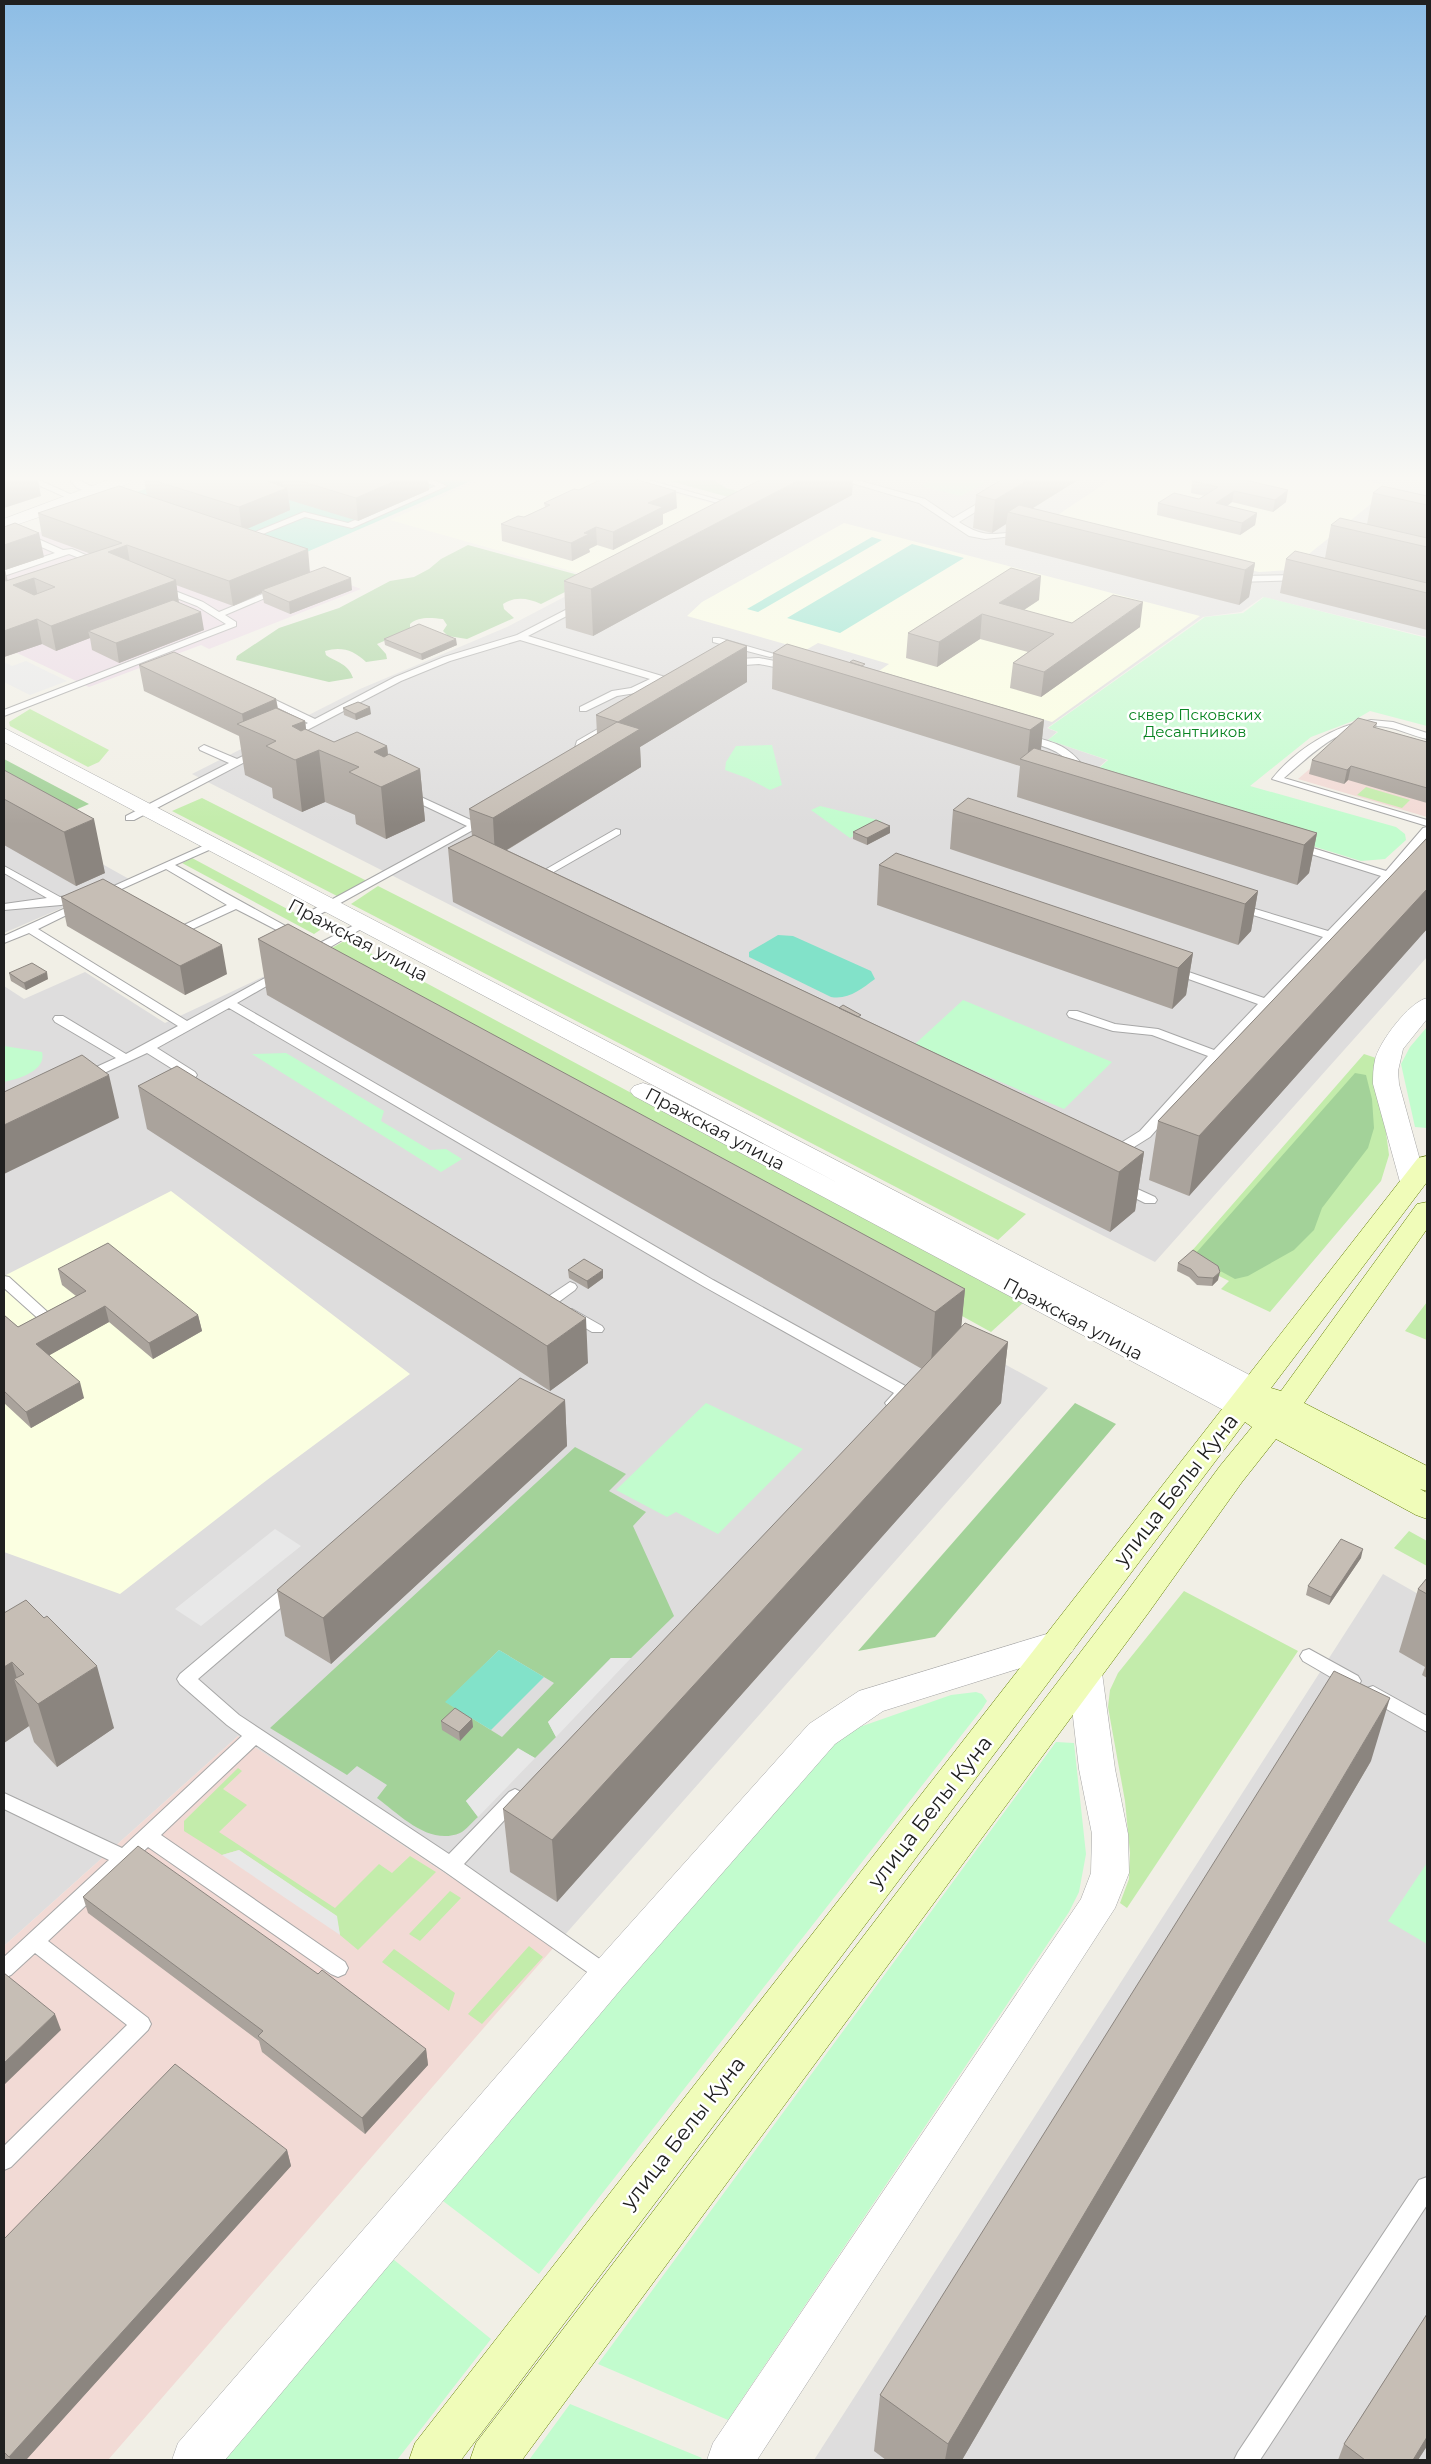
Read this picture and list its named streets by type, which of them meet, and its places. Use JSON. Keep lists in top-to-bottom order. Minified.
{"streets":{"street":["Пражская улица","улица Белы Куна"]},"crossings":[["Пражская улица","улица Белы Куна"]],"parks":["сквер Псковских Десантников"]}
